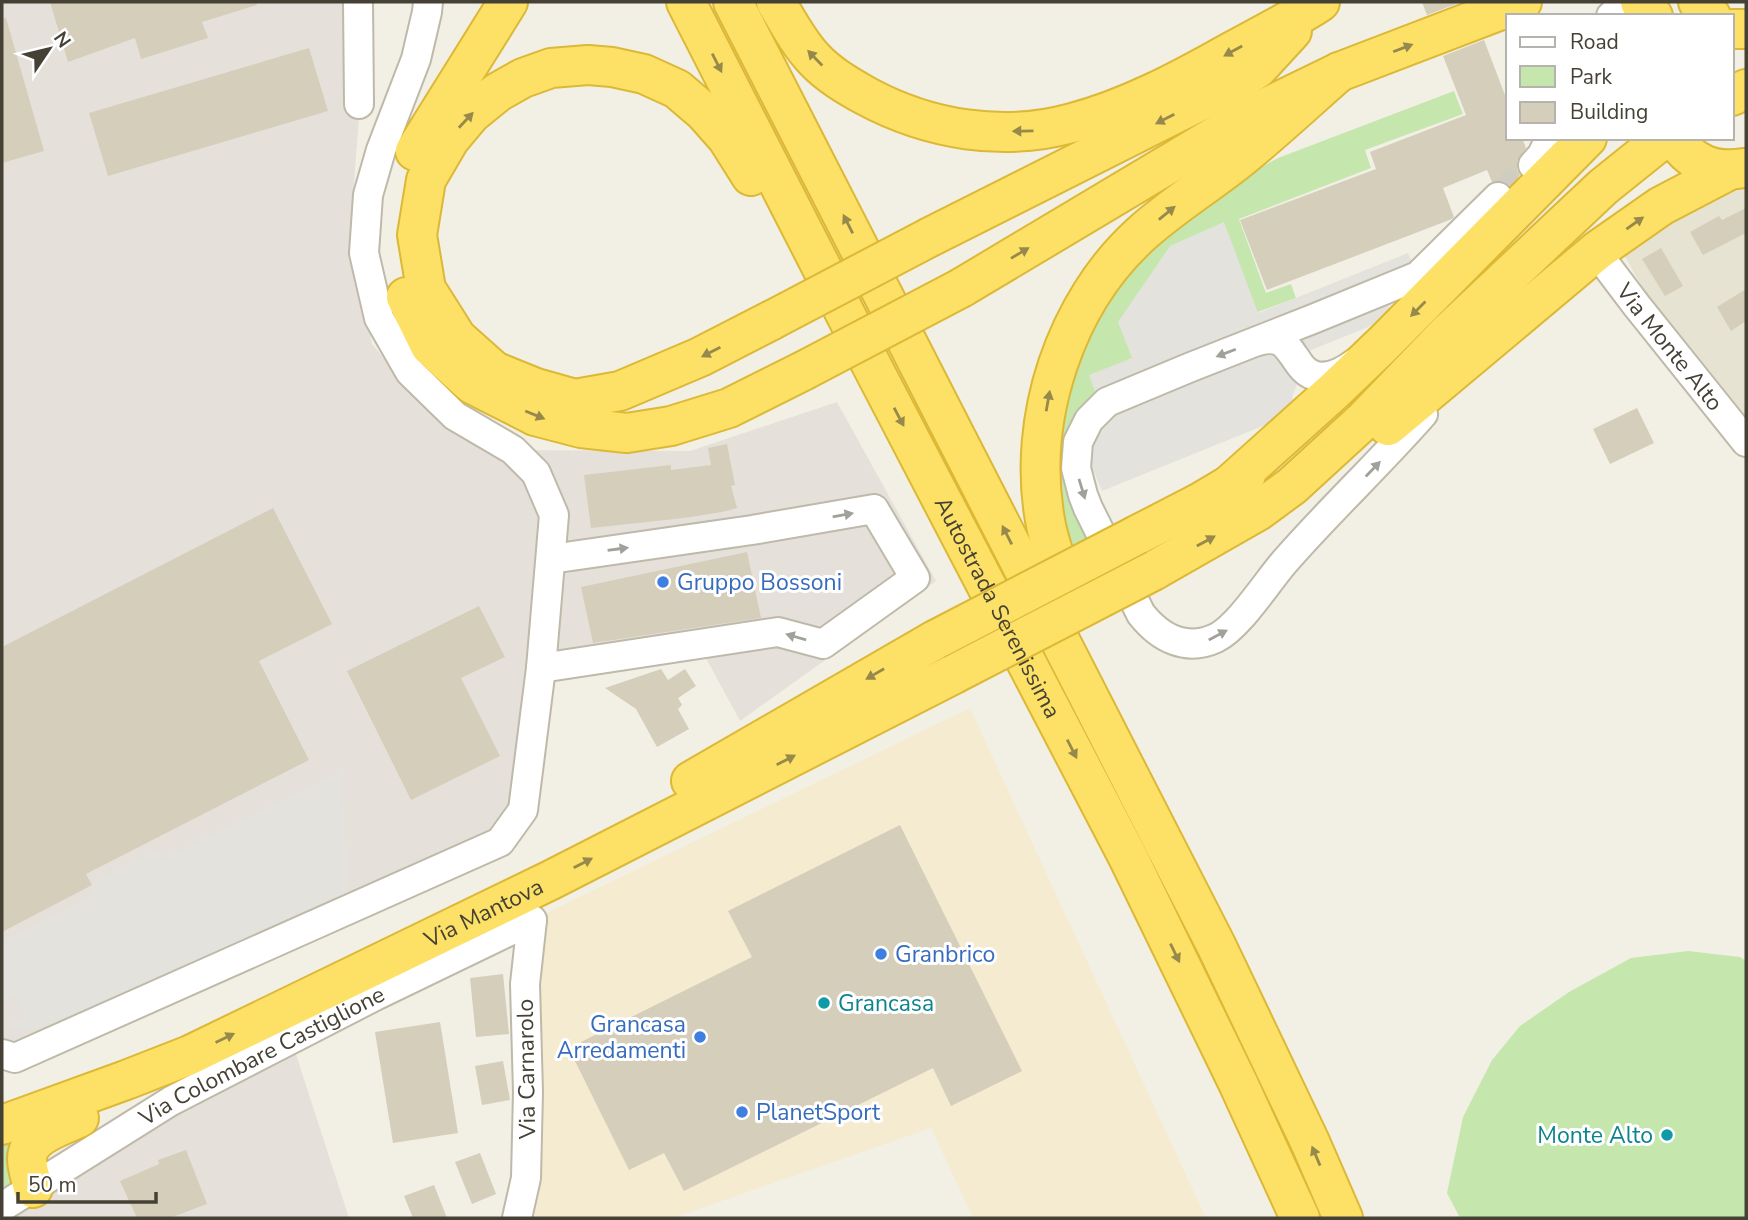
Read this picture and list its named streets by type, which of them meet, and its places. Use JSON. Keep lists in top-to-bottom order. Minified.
{"streets":{"highway":["Autostrada Serenissima","Via Mantova"],"street":["Via Monte Alto","Via Colombare Castiglione","Via Carnarolo"]},"crossings":[["Via Colombare Castiglione","Via Carnarolo"]],"places":["Gruppo Bossoni","Granbrico","Grancasa","Grancasa Arredamenti","PlanetSport","Monte Alto"],"legend":["Road","Park","Building"],"scale_bar":"50 m","north":"top right"}
